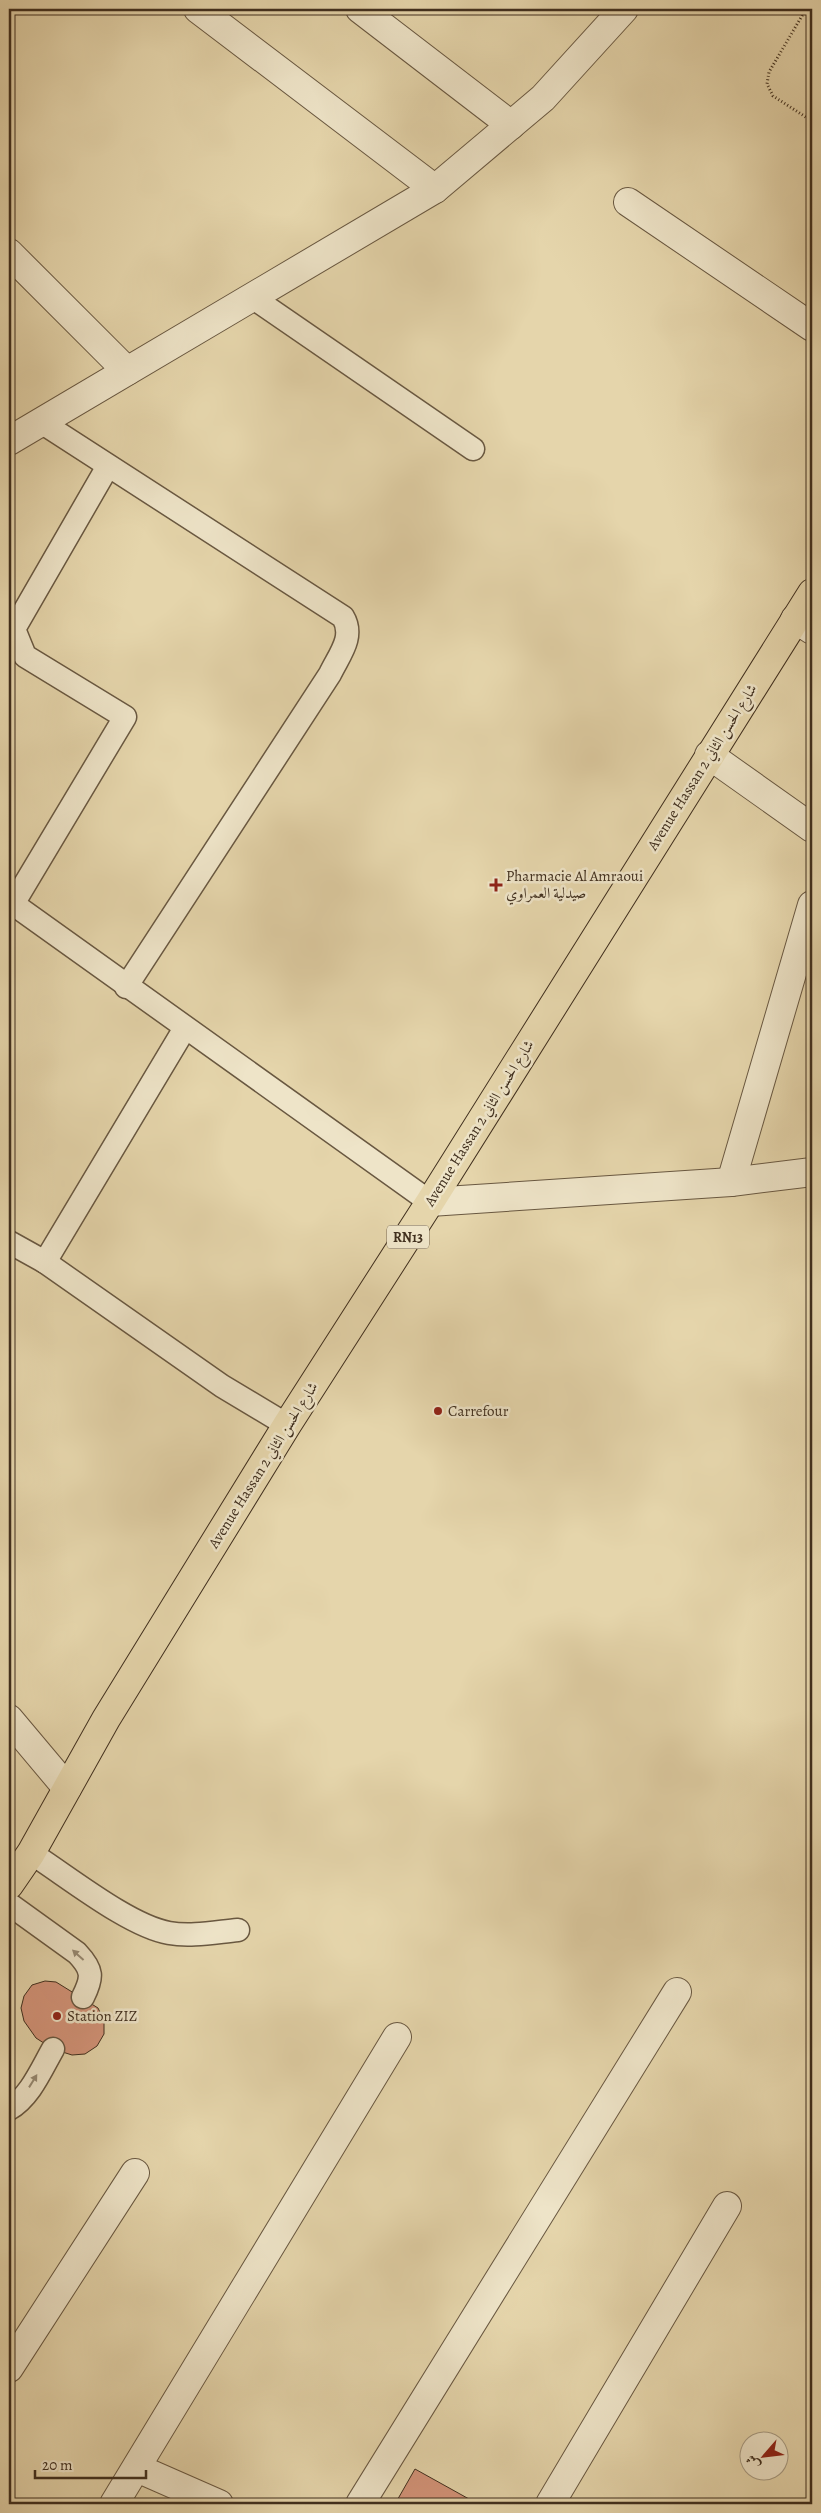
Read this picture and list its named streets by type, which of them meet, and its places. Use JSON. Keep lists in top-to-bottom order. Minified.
{"streets":{"main road":["Avenue Hassan 2 شارع الحسن الثاني","RN13"]},"places":{"health":["Pharmacie Al Amraoui صيدلية العمراوي"],"other":["Carrefour","Station ZIZ"]},"scale_bar":"20 m","north":"bottom left"}
